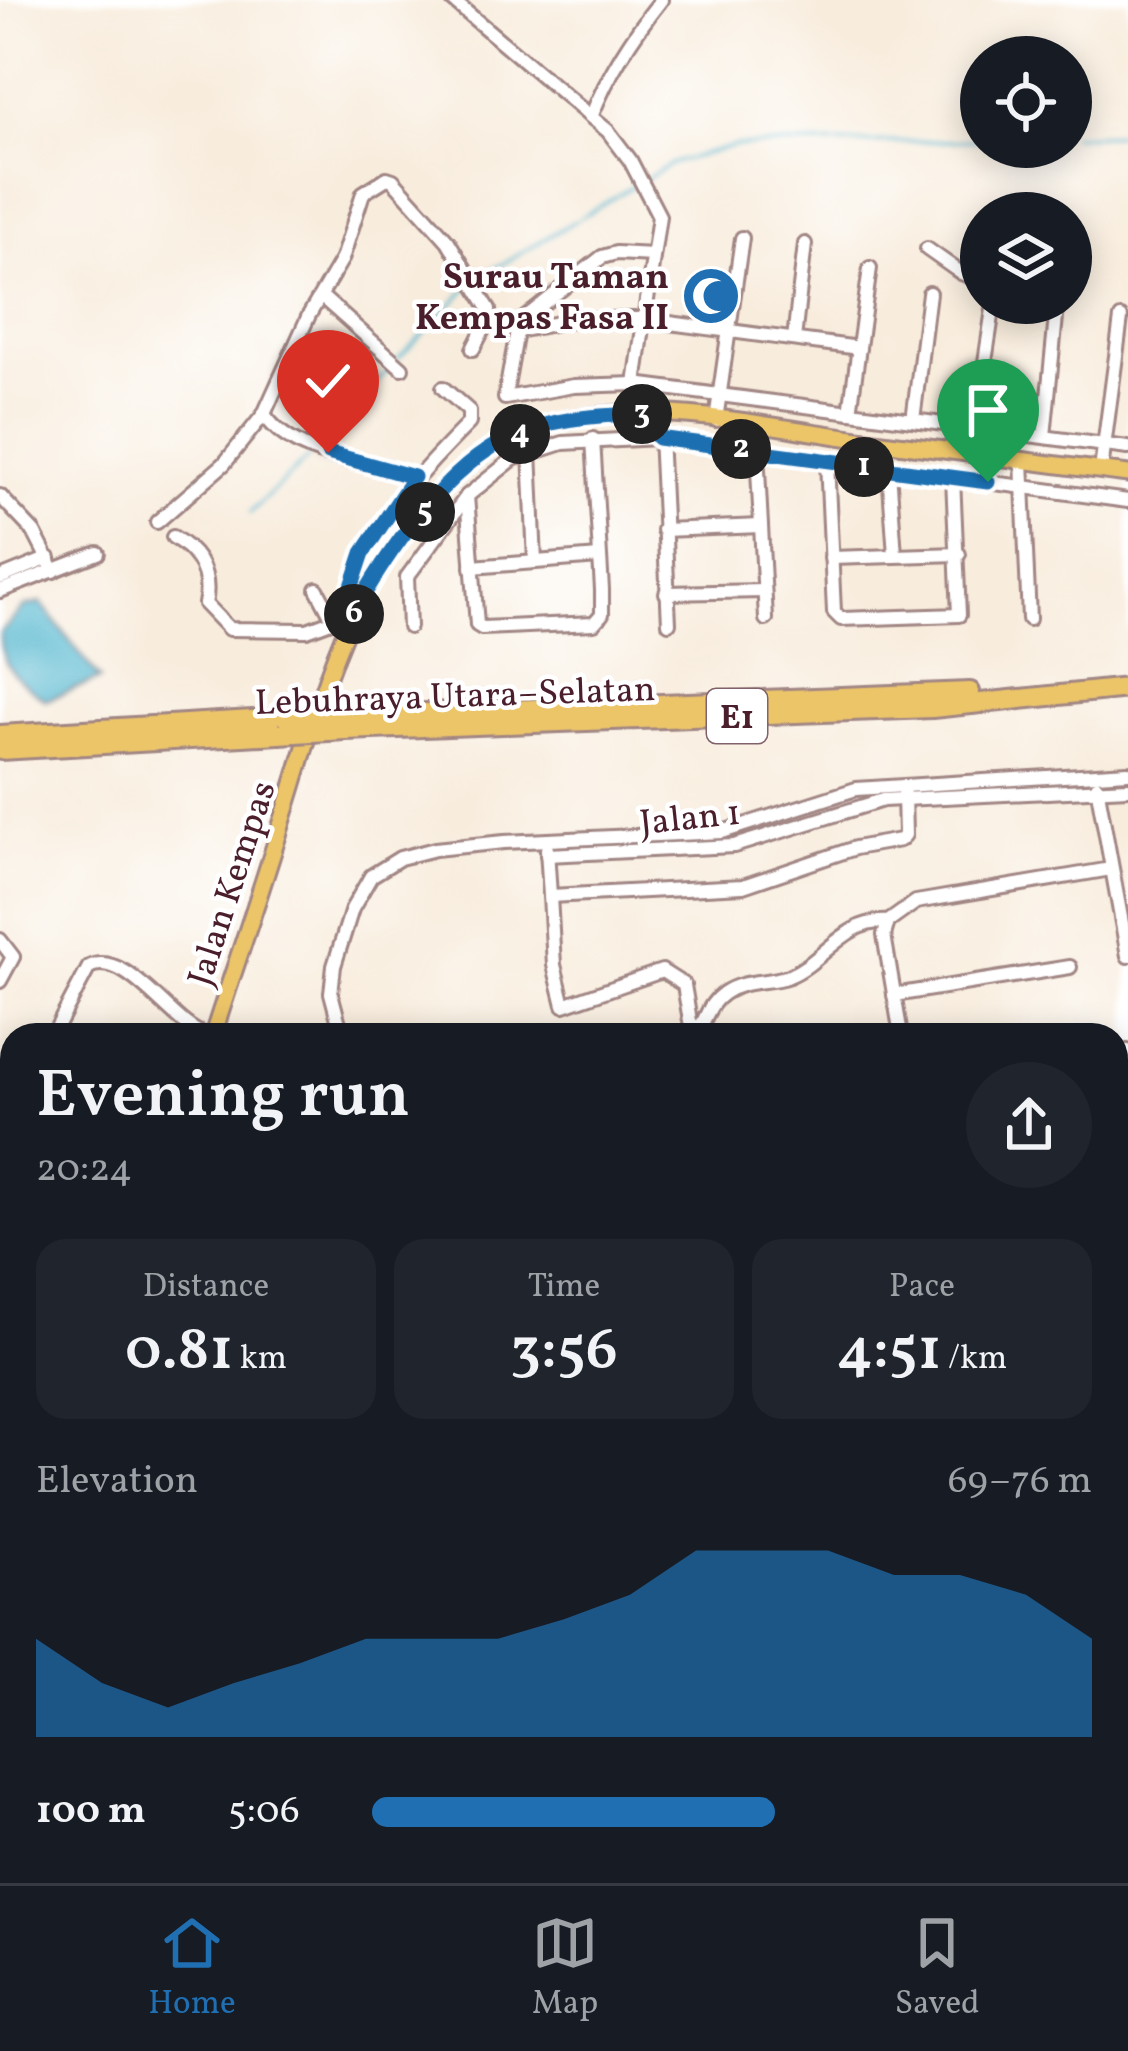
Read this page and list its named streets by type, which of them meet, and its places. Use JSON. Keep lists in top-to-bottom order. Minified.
{"streets":{"highway":["Lebuhraya Utara–Selatan","E1"],"main road":["Jalan Kempas"]},"places":{"mosque":["Surau Taman Kempas Fasa II"]},"page":{"pins":["3","4","2","1","5","6"],"heading":["Evening run","20:24"],"stats":[["Distance","0.81 km"],["Time","3:56"],["Pace","4:51 /km"]],"chart":["Elevation","69–76 m"],"list":[{"name":"100 m","note":"5:06"}],"tabs":["Home","Map","Saved"]}}
